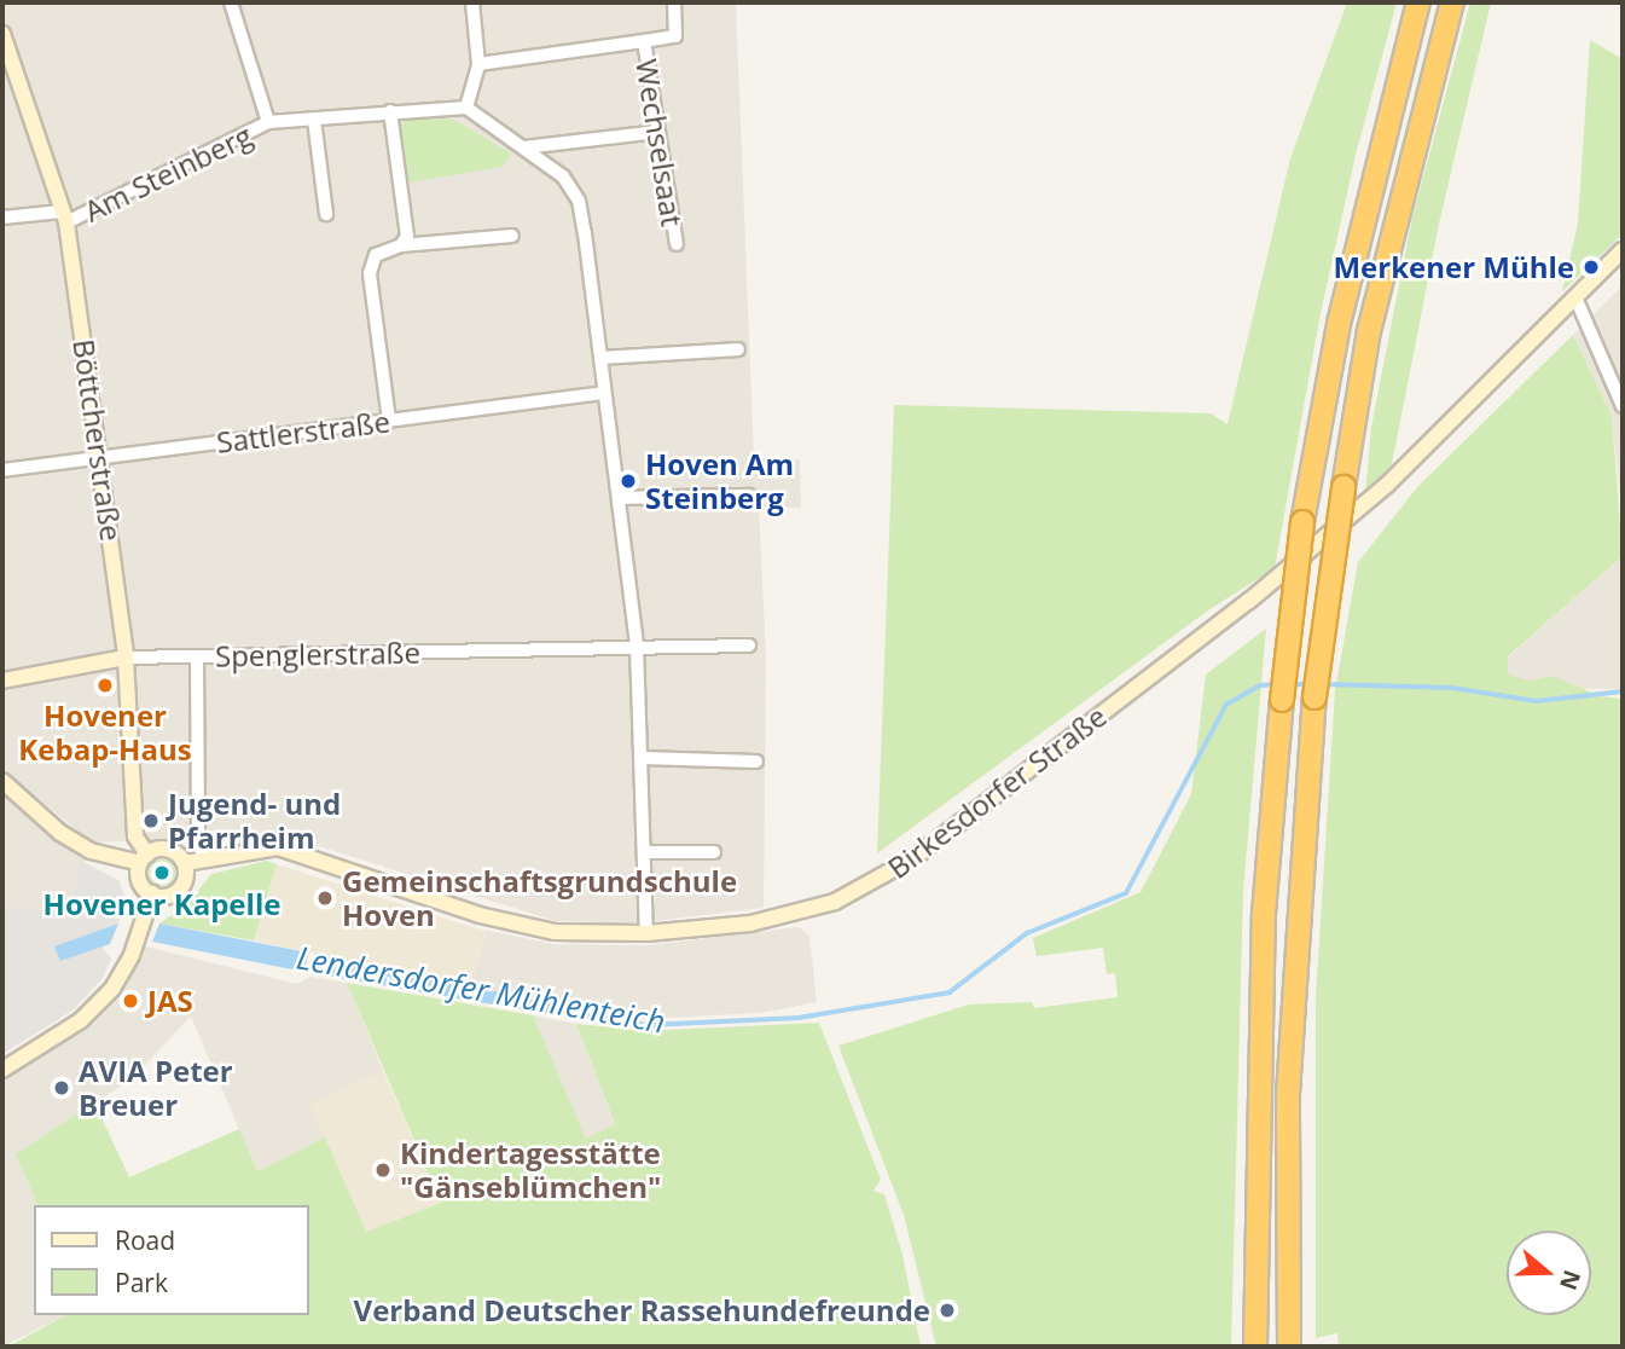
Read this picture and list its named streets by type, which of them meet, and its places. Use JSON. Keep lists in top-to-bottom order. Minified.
{"streets":{"main road":["Böttcherstraße","Spenglerstraße","Birkesdorfer Straße"],"street":["Wechselsaat","Am Steinberg","Sattlerstraße"]},"crossings":[["Am Steinberg","Böttcherstraße"],["Sattlerstraße","Böttcherstraße"],["Böttcherstraße","Spenglerstraße"],["Böttcherstraße","Birkesdorfer Straße"]],"water":["Lendersdorfer Mühlenteich"],"places":["Merkener Mühle","Hoven Am Steinberg","Hovener Kebap-Haus","Jugend- und Pfarrheim","Hovener Kapelle","Gemeinschaftsgrundschule Hoven","JAS","AVIA Peter Breuer","Kindertagesstätte \"Gänseblümchen\"","Verband Deutscher Rassehundefreunde"],"legend":["Road","Park"],"north":"right"}
